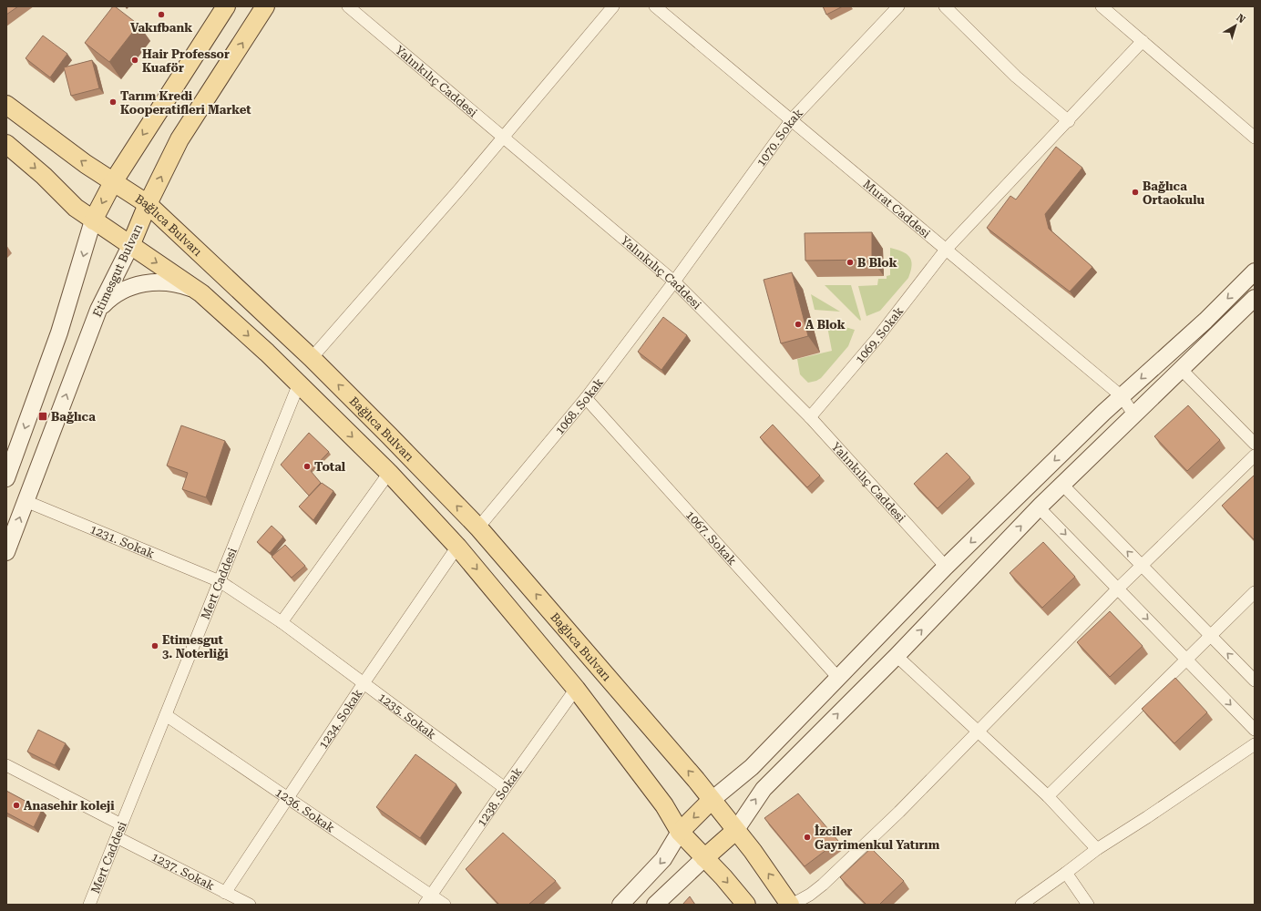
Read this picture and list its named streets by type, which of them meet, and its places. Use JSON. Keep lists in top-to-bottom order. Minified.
{"streets":{"main road":["Bağlıca Bulvarı","Etimesgut Bulvarı"],"street":["Yalınkılıç Caddesi","1070. Sokak","Murat Caddesi","1069. Sokak","1068. Sokak","1067. Sokak","1231. Sokak","Mert Caddesi","1235. Sokak","1234. Sokak","1238. Sokak","1236. Sokak","1237. Sokak"]},"crossings":[["Yalınkılıç Caddesi","1070. Sokak"],["Yalınkılıç Caddesi","1069. Sokak"],["Yalınkılıç Caddesi","1068. Sokak"],["1070. Sokak","Murat Caddesi"],["1070. Sokak","1068. Sokak"],["Murat Caddesi","1069. Sokak"],["Bağlıca Bulvarı","Etimesgut Bulvarı"],["Bağlıca Bulvarı","1068. Sokak"],["Etimesgut Bulvarı","1231. Sokak"],["1068. Sokak","1067. Sokak"],["1231. Sokak","Mert Caddesi"],["1231. Sokak","1235. Sokak"],["Mert Caddesi","1235. Sokak"],["Mert Caddesi","1236. Sokak"],["Mert Caddesi","1237. Sokak"],["1235. Sokak","1234. Sokak"],["1235. Sokak","1238. Sokak"],["1234. Sokak","1236. Sokak"],["1234. Sokak","1237. Sokak"],["1238. Sokak","1236. Sokak"]],"places":{"other":["Vakıfbank","Hair Professor Kuaför","Tarım Kredi Kooperatifleri Market","Bağlıca Ortaokulu","B Blok","A Blok","Total","Etimesgut 3. Noterliği","Anasehir koleji","İzciler Gayrimenkul Yatırım"],"transit":["Bağlıca"]},"north":"top right"}
